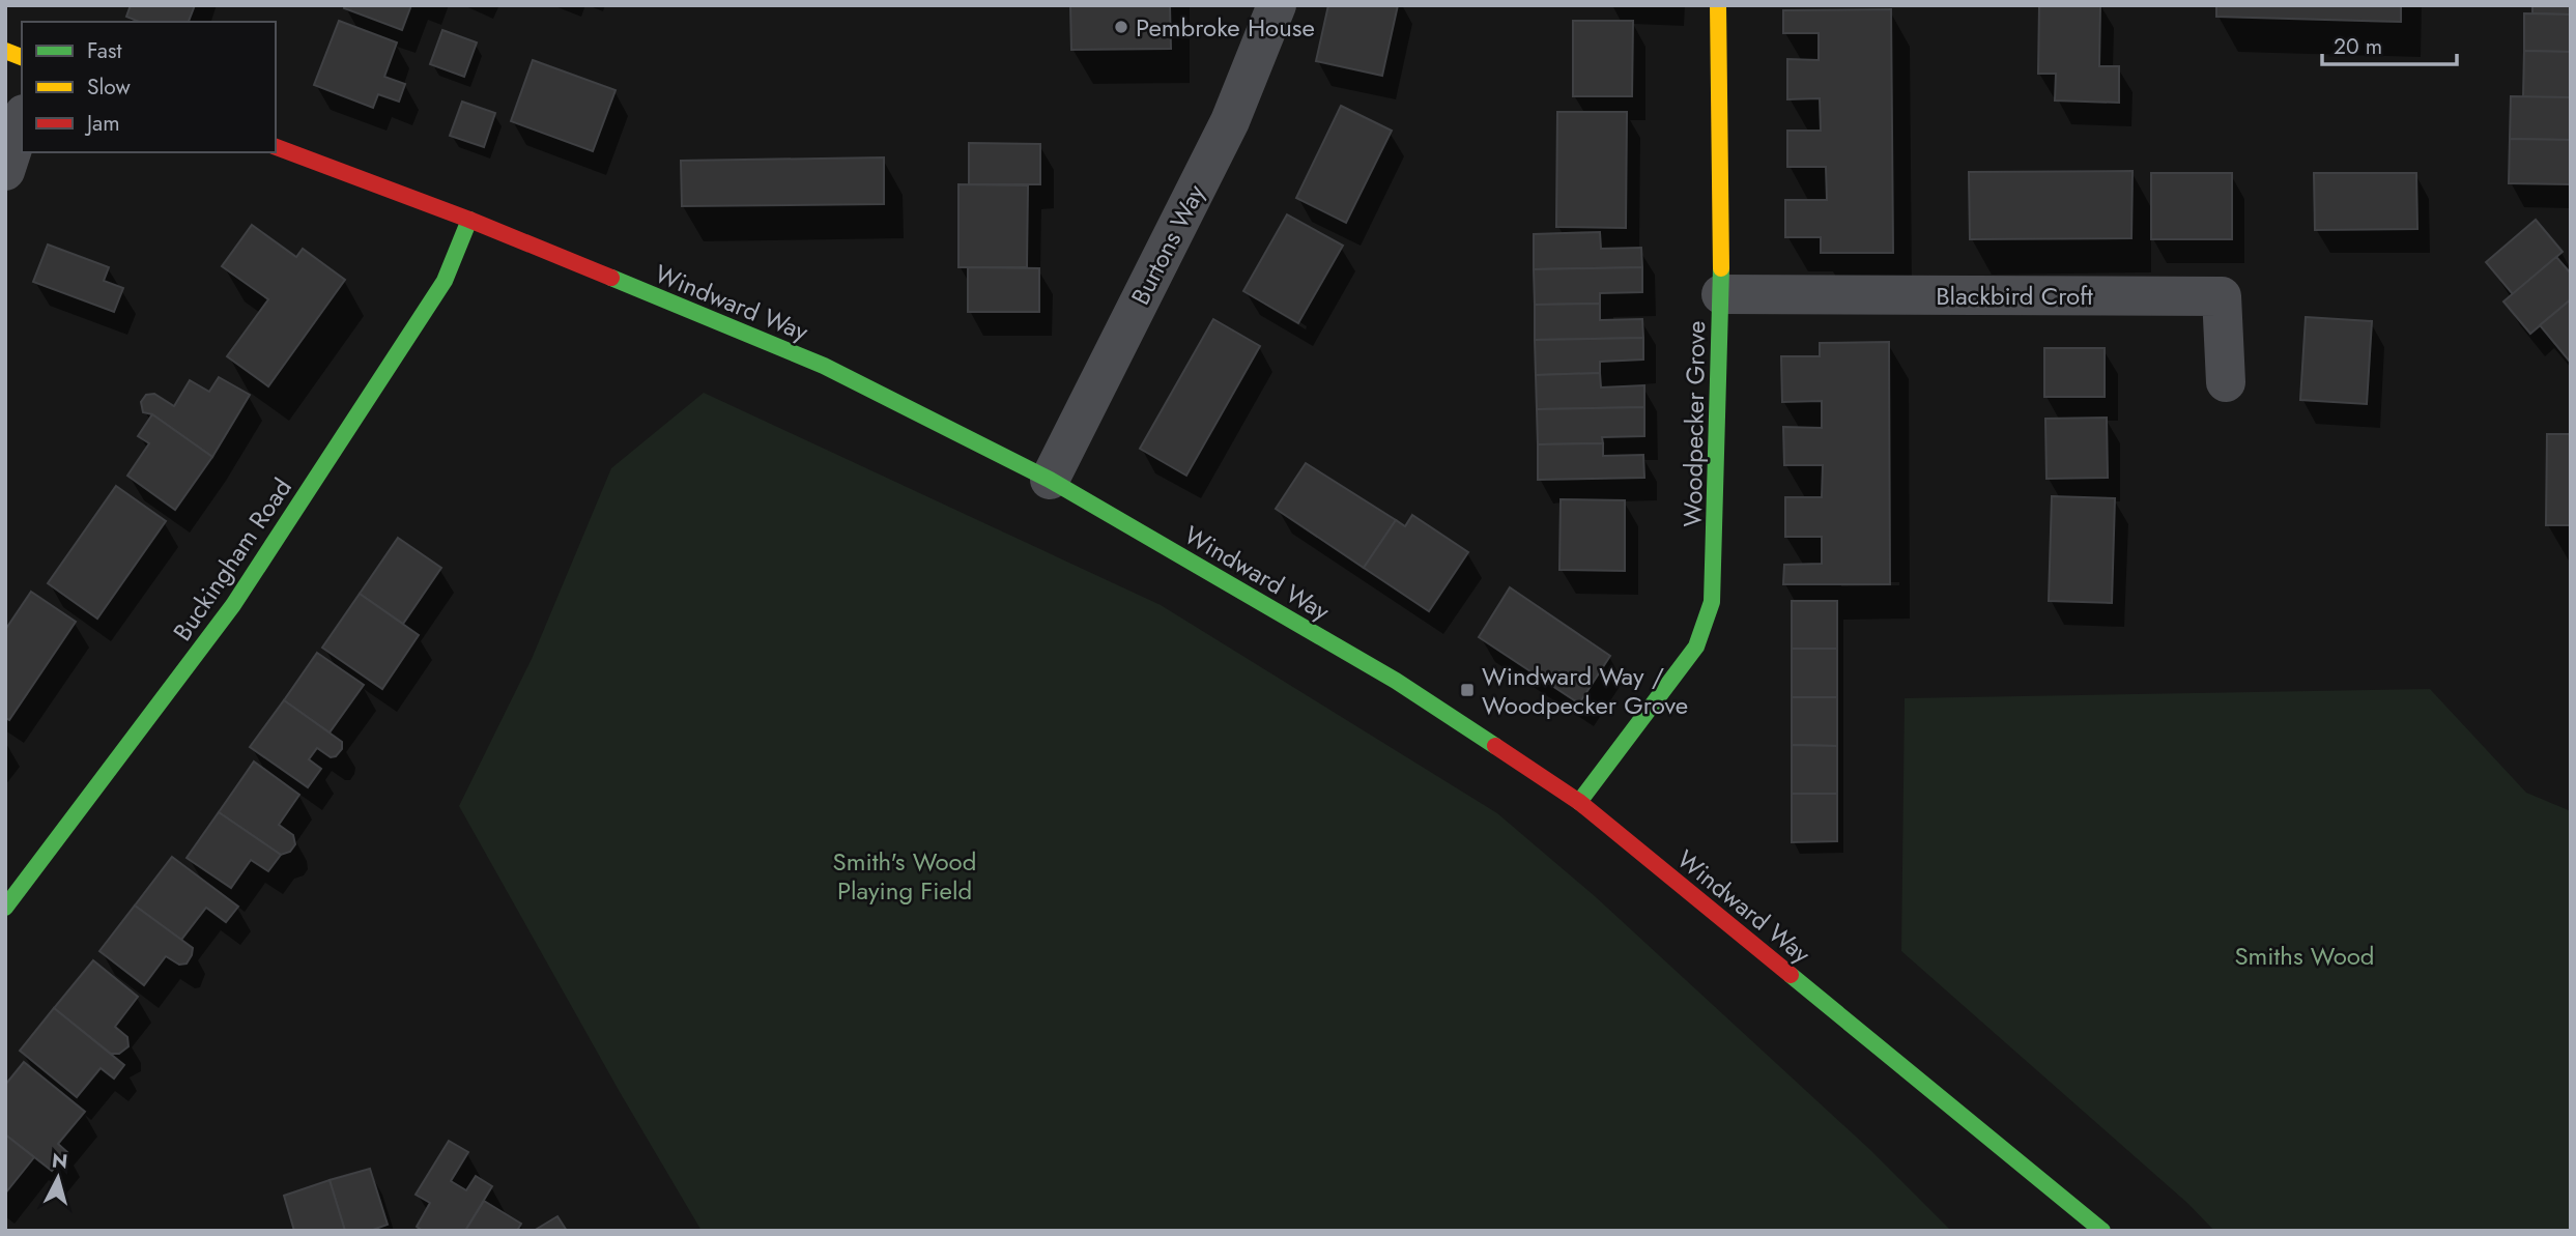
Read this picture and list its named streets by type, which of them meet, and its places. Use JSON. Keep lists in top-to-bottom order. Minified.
{"streets":{"street":["Burtons Way","Blackbird Croft","Windward Way","Woodpecker Grove","Buckingham Road"]},"crossings":[["Burtons Way","Windward Way"],["Blackbird Croft","Woodpecker Grove"],["Windward Way","Woodpecker Grove"],["Windward Way","Buckingham Road"]],"parks":["Smith's Wood Playing Field","Smiths Wood"],"places":{"other":["Pembroke House"],"transit":["Windward Way / Woodpecker Grove"]},"legend":["Fast","Slow","Jam"],"scale_bar":"20 m","north":"top"}
